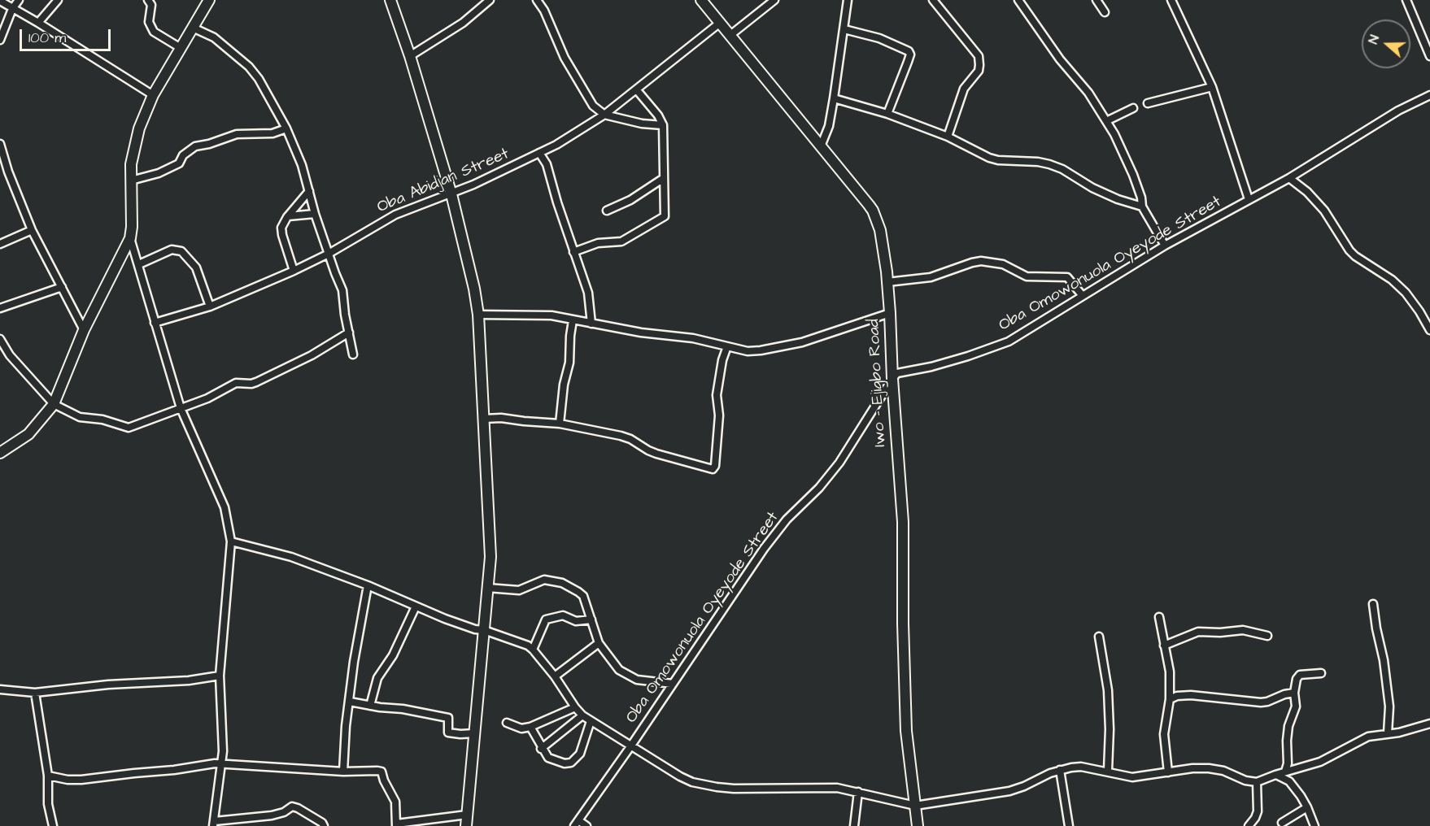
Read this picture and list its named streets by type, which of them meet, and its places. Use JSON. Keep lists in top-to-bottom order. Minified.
{"streets":{"main road":["Iwo - Ejigbo Road"],"street":["Oba Abidjan Street","Oba Omowonuola Oyeyode Street"]},"crossings":[["Oba Abidjan Street","Iwo - Ejigbo Road"],["Oba Omowonuola Oyeyode Street","Iwo - Ejigbo Road"]],"scale_bar":"100 m","north":"left"}
